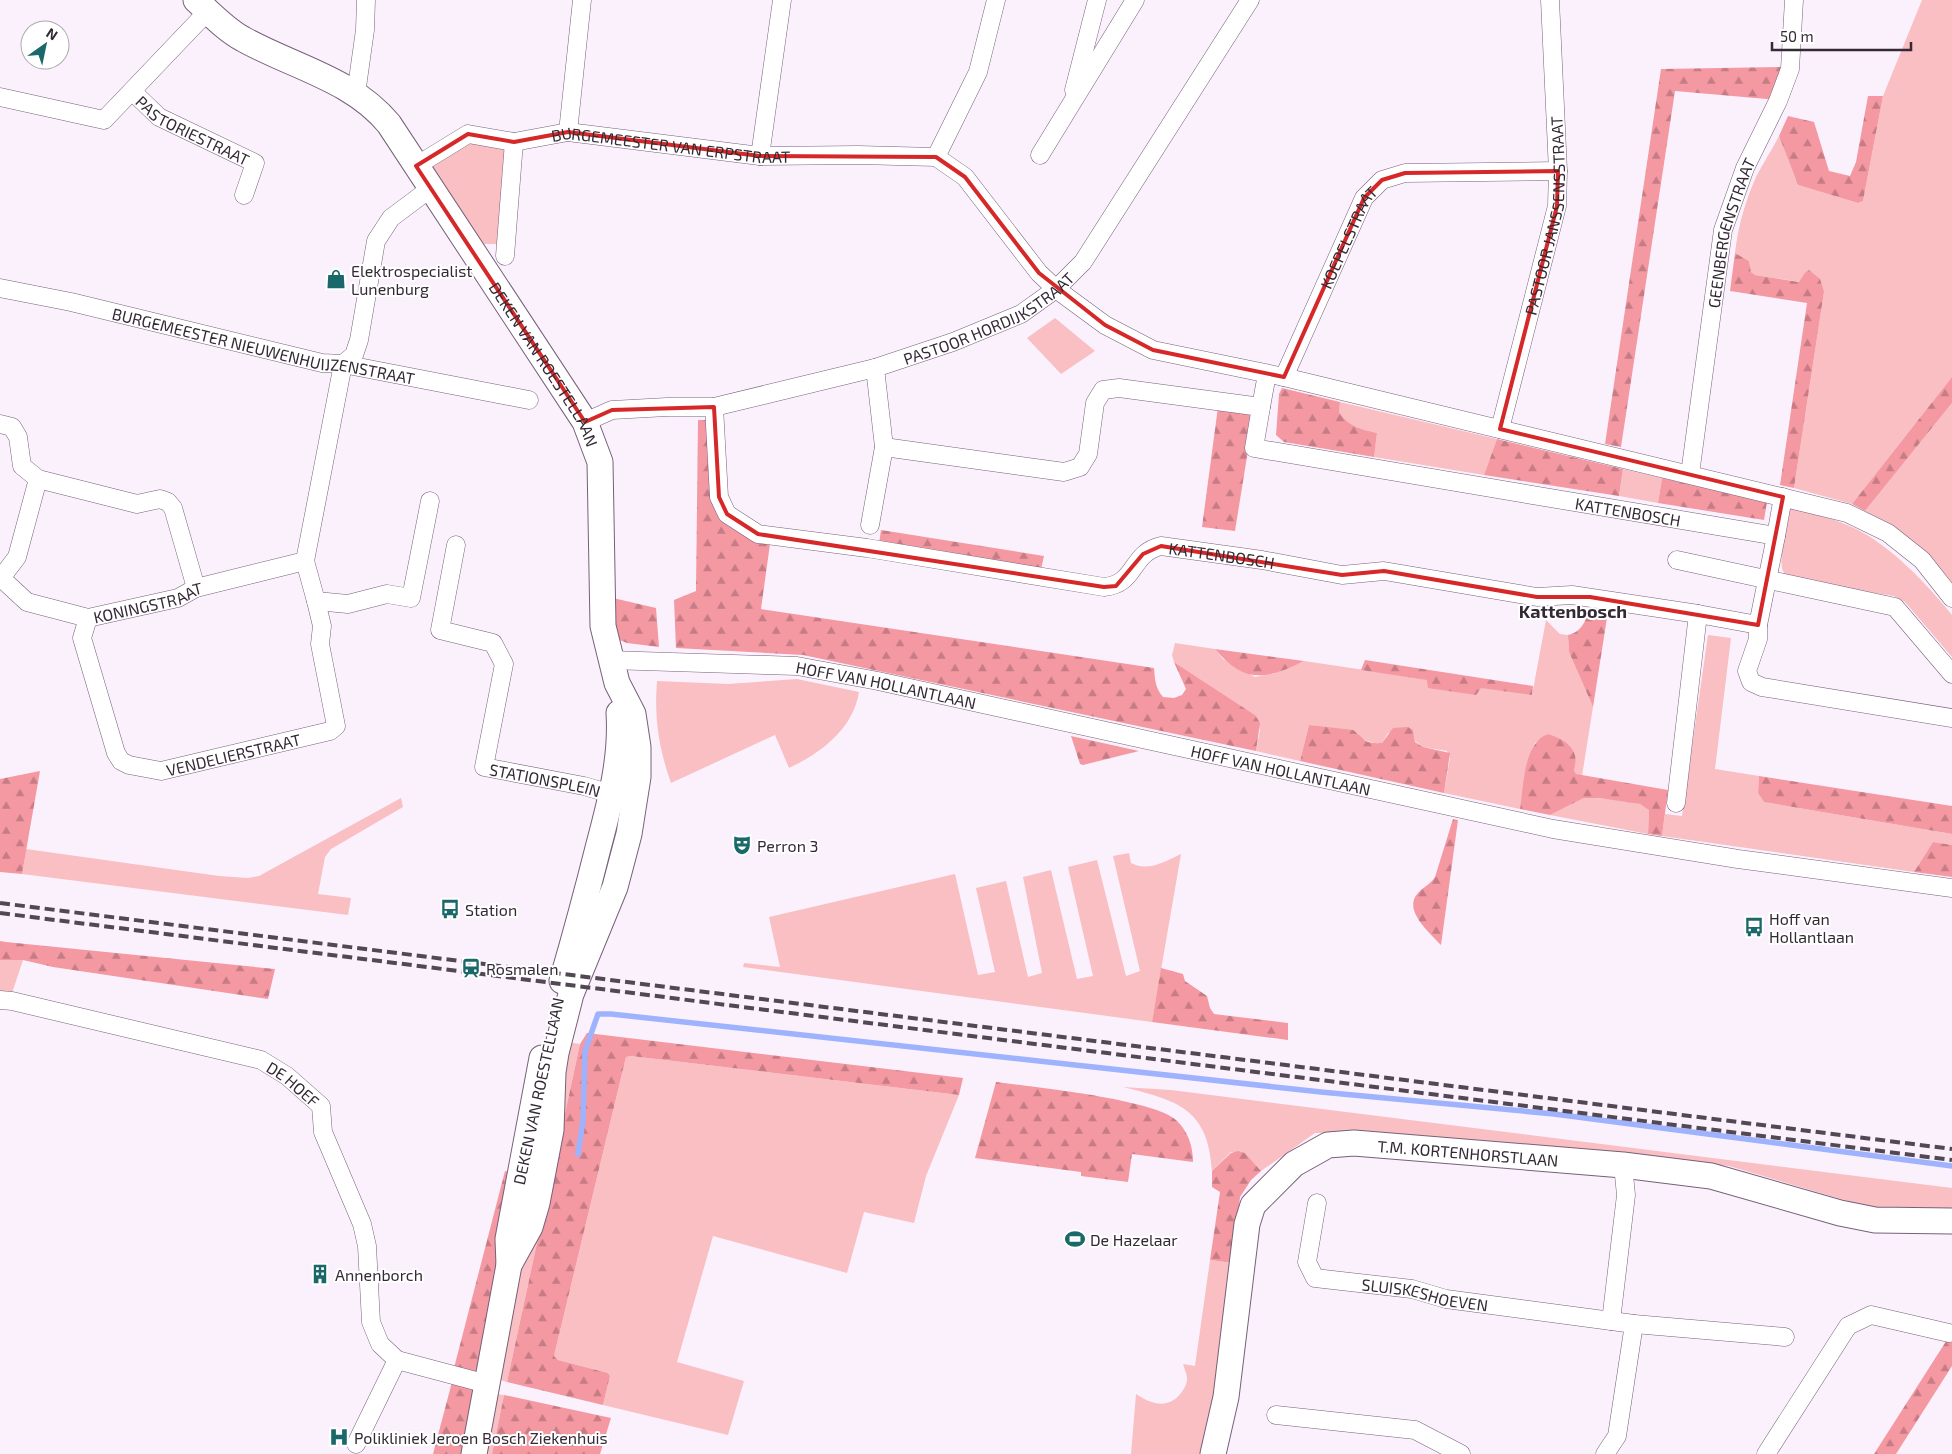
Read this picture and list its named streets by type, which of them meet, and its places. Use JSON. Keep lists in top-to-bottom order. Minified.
{"streets":{"main road":["DEKEN VAN ROESTELLAAN","T.M. KORTENHORSTLAAN"],"street":["PASTORIESTRAAT","BURGEMEESTER VAN ERPSTRAAT","PASTOOR JANSSENSSTRAAT","GEENBERGENSTRAAT","KOEPELSTRAAT","PASTOOR HORDIJKSTRAAT","BURGEMEESTER NIEUWENHUIJZENSTRAAT","KATTENBOSCH","KONINGSTRAAT","HOFF VAN HOLLANTLAAN","VENDELIERSTRAAT","STATIONSPLEIN","DE HOEF","SLUISKESHOEVEN"]},"crossings":[["PASTORIESTRAAT","DEKEN VAN ROESTELLAAN"],["BURGEMEESTER VAN ERPSTRAAT","DEKEN VAN ROESTELLAAN"],["PASTOOR JANSSENSSTRAAT","KOEPELSTRAAT"],["KOEPELSTRAAT","KATTENBOSCH"],["PASTOOR HORDIJKSTRAAT","DEKEN VAN ROESTELLAAN"],["PASTOOR HORDIJKSTRAAT","KATTENBOSCH"],["DEKEN VAN ROESTELLAAN","HOFF VAN HOLLANTLAAN"],["DEKEN VAN ROESTELLAAN","STATIONSPLEIN"],["KONINGSTRAAT","VENDELIERSTRAAT"]],"districts":["Kattenbosch"],"places":{"shop":["Elektrospecialist Lunenburg"],"theatre":["Perron 3"],"bus stop":["Station","Hoff van Hollantlaan"],"station":["Rosmalen"],"sports":["De Hazelaar"],"building":["Annenborch"],"hospital":["Polikliniek Jeroen Bosch Ziekenhuis"]},"scale_bar":"50 m","north":"top right"}
